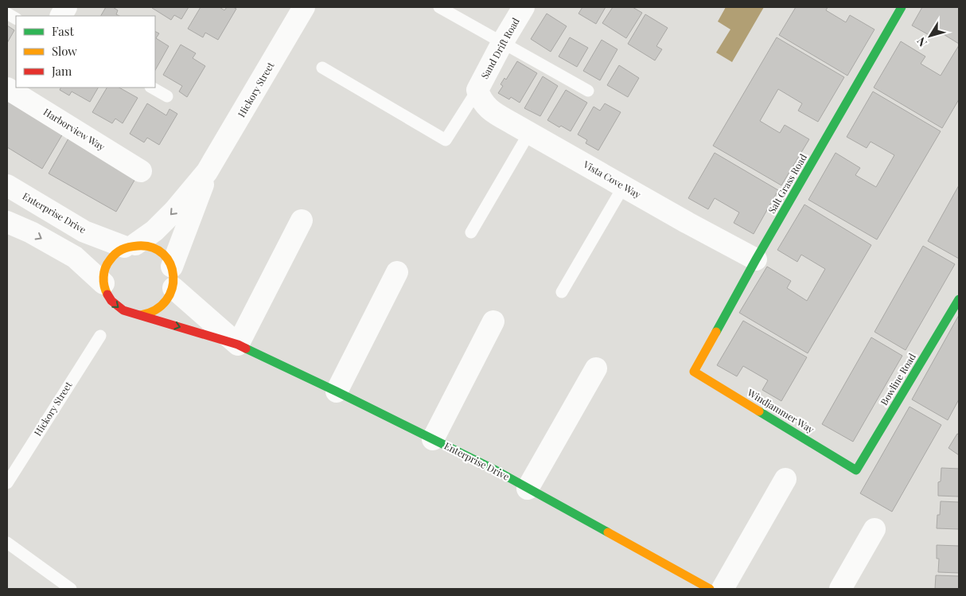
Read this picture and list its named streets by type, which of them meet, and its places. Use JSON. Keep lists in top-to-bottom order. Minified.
{"streets":{"street":["Sand Drift Road","Hickory Street","Harborview Way","Vista Cove Way","Salt Grass Road","Enterprise Drive","Bowline Road","Windjammer Way"]},"crossings":[["Sand Drift Road","Vista Cove Way"],["Hickory Street","Enterprise Drive"],["Vista Cove Way","Salt Grass Road"],["Salt Grass Road","Windjammer Way"],["Bowline Road","Windjammer Way"]],"legend":["Fast","Slow","Jam"],"north":"bottom left"}
